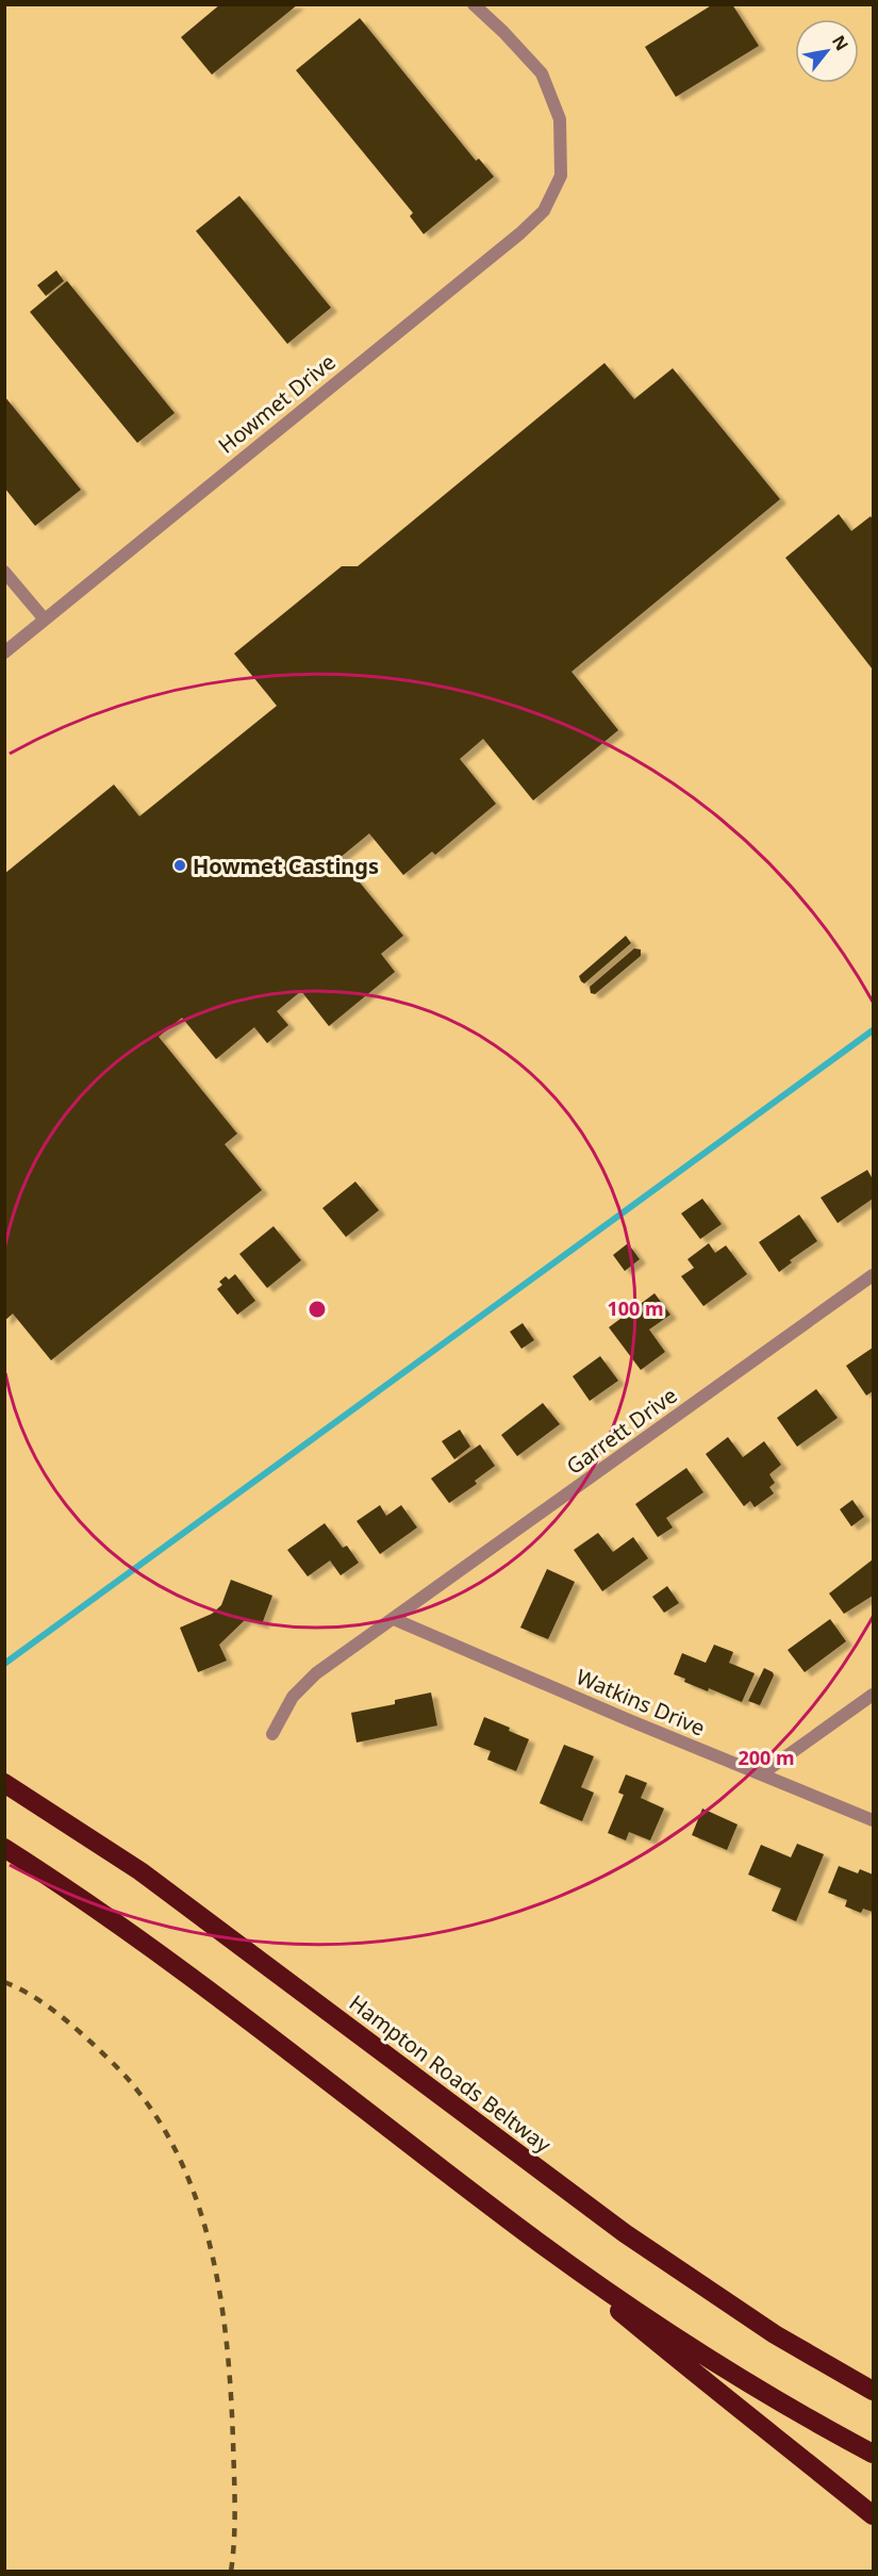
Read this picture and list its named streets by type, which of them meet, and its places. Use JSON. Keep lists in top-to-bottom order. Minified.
{"streets":{"highway":["Hampton Roads Beltway"],"street":["Howmet Drive","Garrett Drive","Watkins Drive"]},"crossings":[["Garrett Drive","Watkins Drive"]],"places":["Howmet Castings"],"north":"top right","rings":["100 m","200 m"]}
